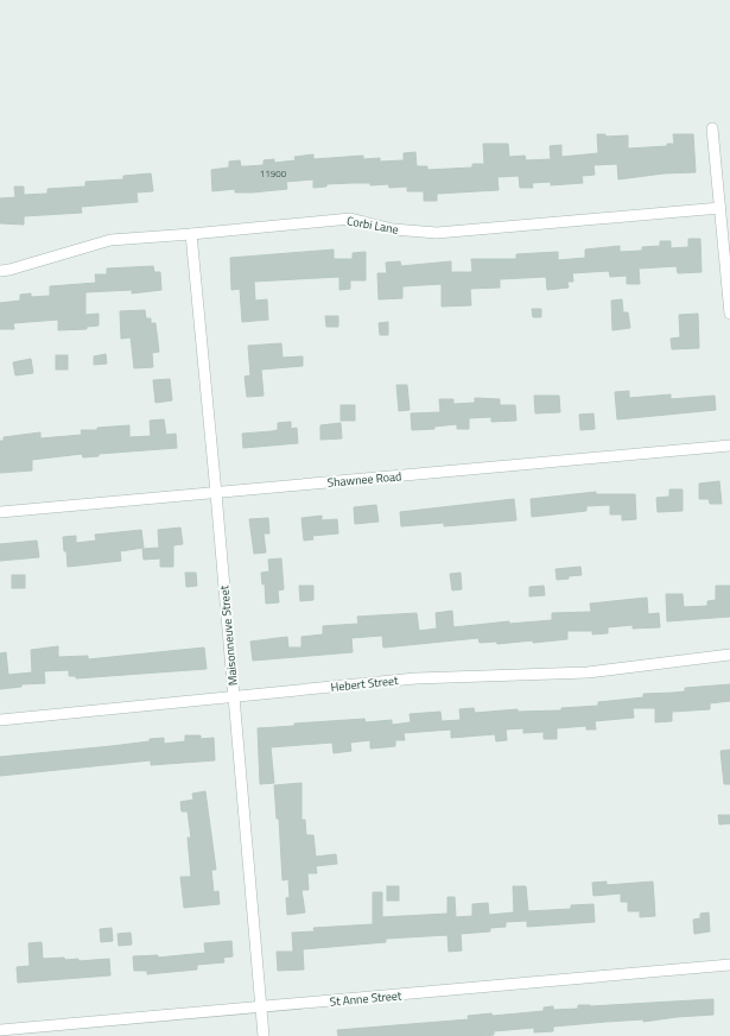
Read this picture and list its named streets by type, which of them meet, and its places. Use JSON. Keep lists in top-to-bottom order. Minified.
{"streets":{"street":["Corbi Lane","Shawnee Road","Maisonneuve Street","Hebert Street","St Anne Street"]},"crossings":[["Corbi Lane","Maisonneuve Street"],["Shawnee Road","Maisonneuve Street"],["Maisonneuve Street","Hebert Street"],["Maisonneuve Street","St Anne Street"]],"house_numbers":["11900"]}
